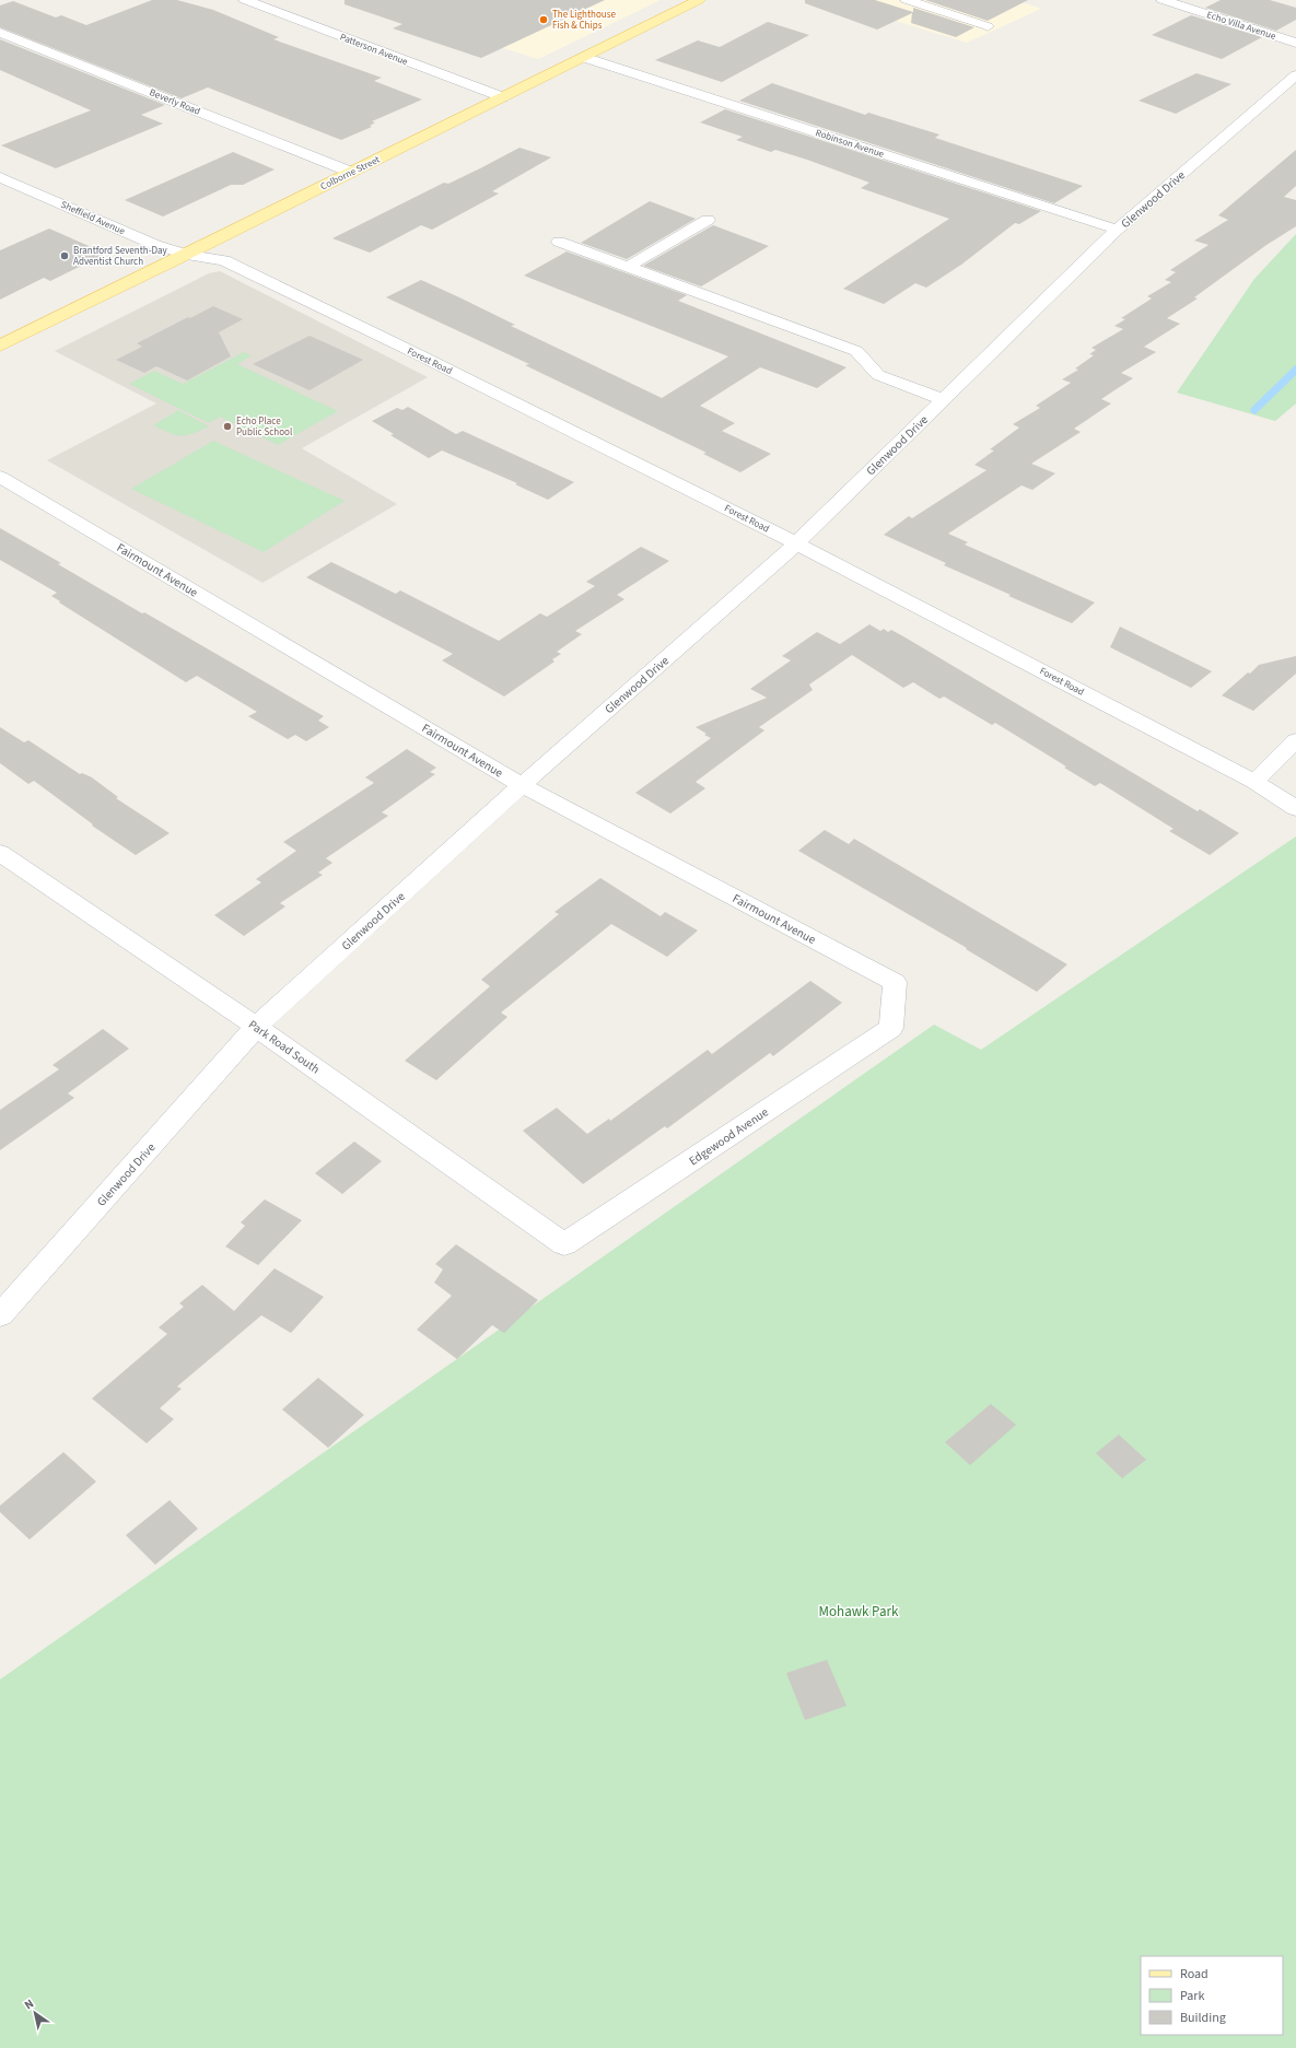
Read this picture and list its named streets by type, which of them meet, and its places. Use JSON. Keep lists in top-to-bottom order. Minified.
{"streets":{"main road":["Colborne Street"],"street":["Echo Villa Avenue","Patterson Avenue","Beverly Road","Robinson Avenue","Glenwood Drive","Sheffield Avenue","Forest Road","Fairmount Avenue","Park Road South","Edgewood Avenue"]},"crossings":[["Patterson Avenue","Colborne Street"],["Beverly Road","Colborne Street"],["Robinson Avenue","Colborne Street"],["Robinson Avenue","Glenwood Drive"],["Colborne Street","Sheffield Avenue"],["Colborne Street","Forest Road"],["Glenwood Drive","Forest Road"],["Glenwood Drive","Fairmount Avenue"],["Glenwood Drive","Park Road South"],["Sheffield Avenue","Forest Road"],["Fairmount Avenue","Edgewood Avenue"],["Park Road South","Edgewood Avenue"]],"parks":["Mohawk Park"],"places":["The Lighthouse Fish & Chips","Brantford Seventh-Day Adventist Church","Echo Place Public School"],"legend":["Road","Park","Building"],"north":"top left"}
